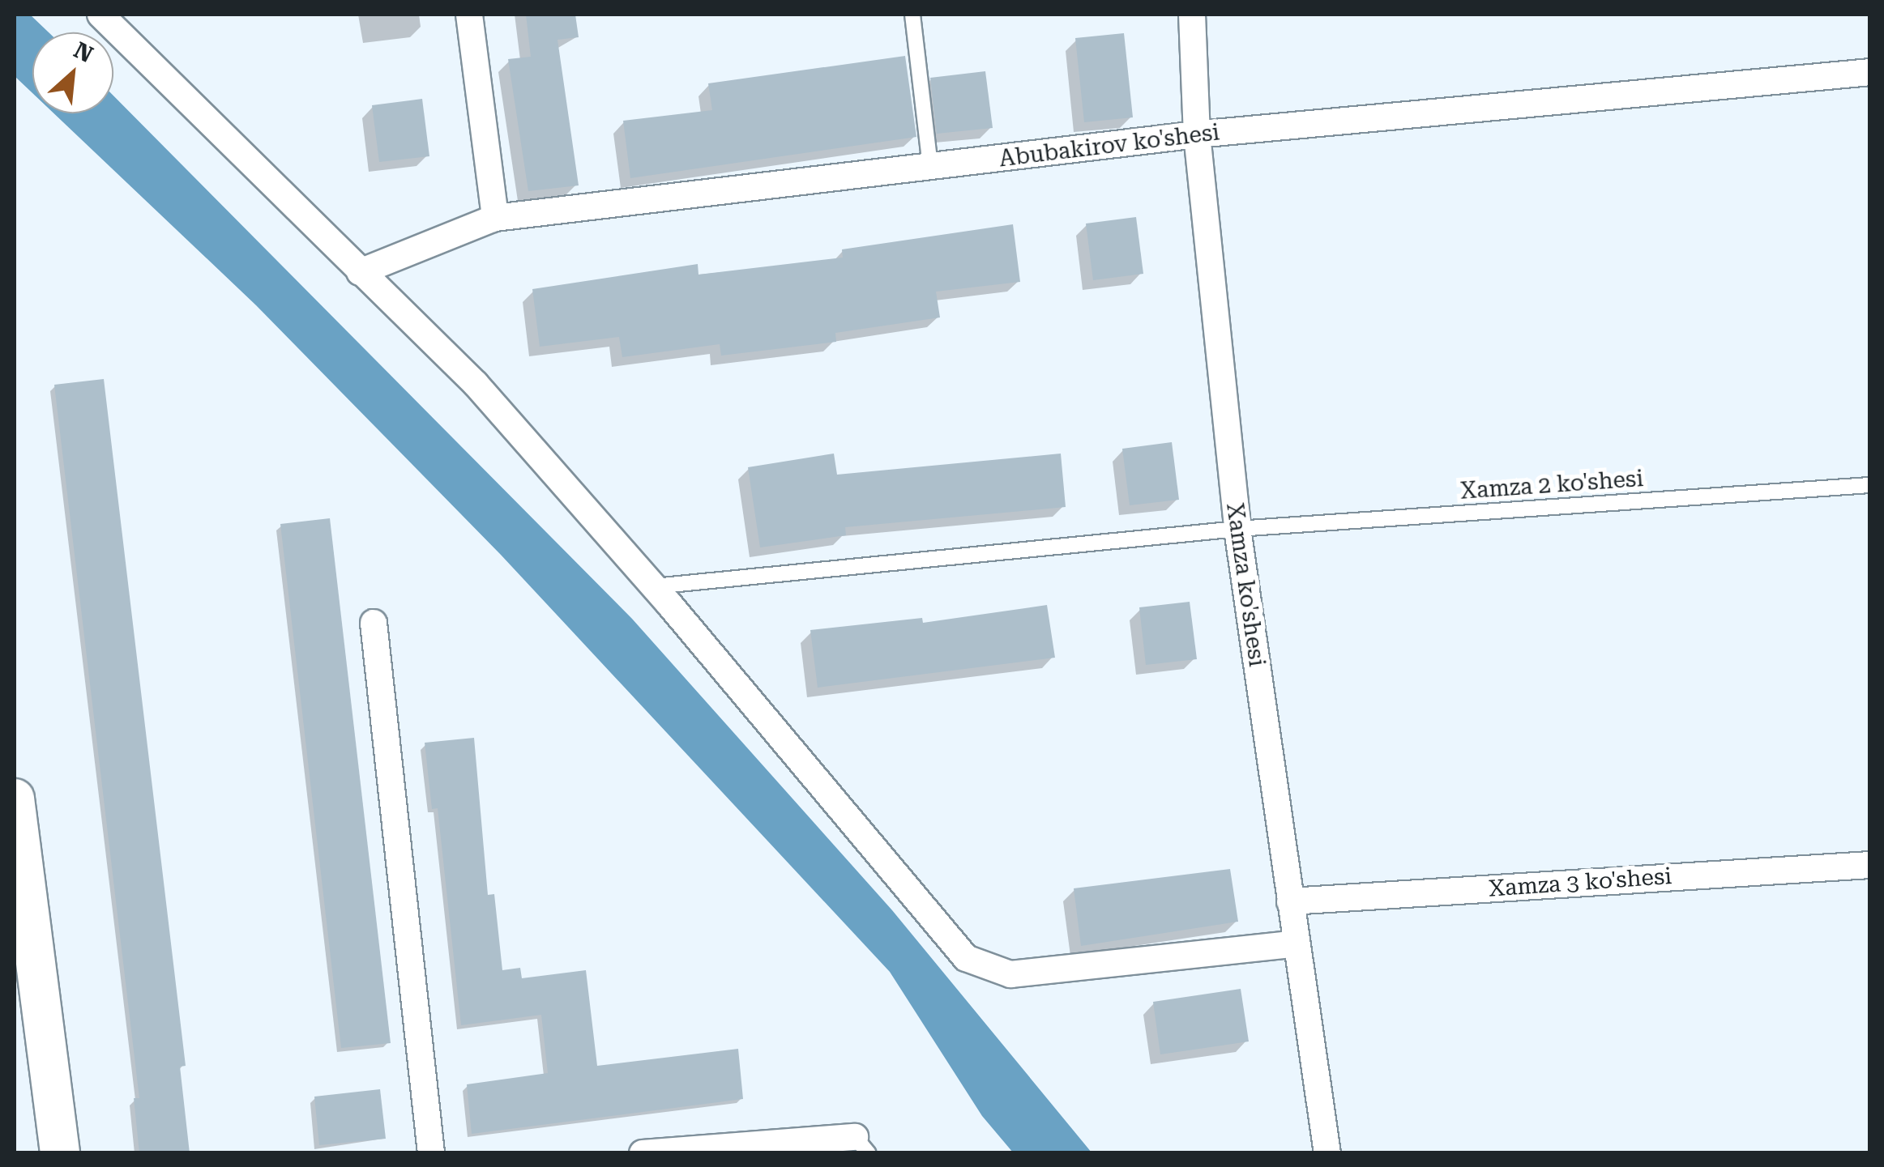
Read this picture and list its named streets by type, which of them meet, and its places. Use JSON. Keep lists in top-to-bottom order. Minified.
{"streets":{"street":["Abubakirov ko'shesi","Xamza ko'shesi","Xamza 3 ko'shesi"],"lane":["Xamza 2 ko'shesi"]},"crossings":[["Abubakirov ko'shesi","Xamza ko'shesi"],["Xamza 2 ko'shesi","Xamza ko'shesi"],["Xamza ko'shesi","Xamza 3 ko'shesi"]],"north":"top right"}
